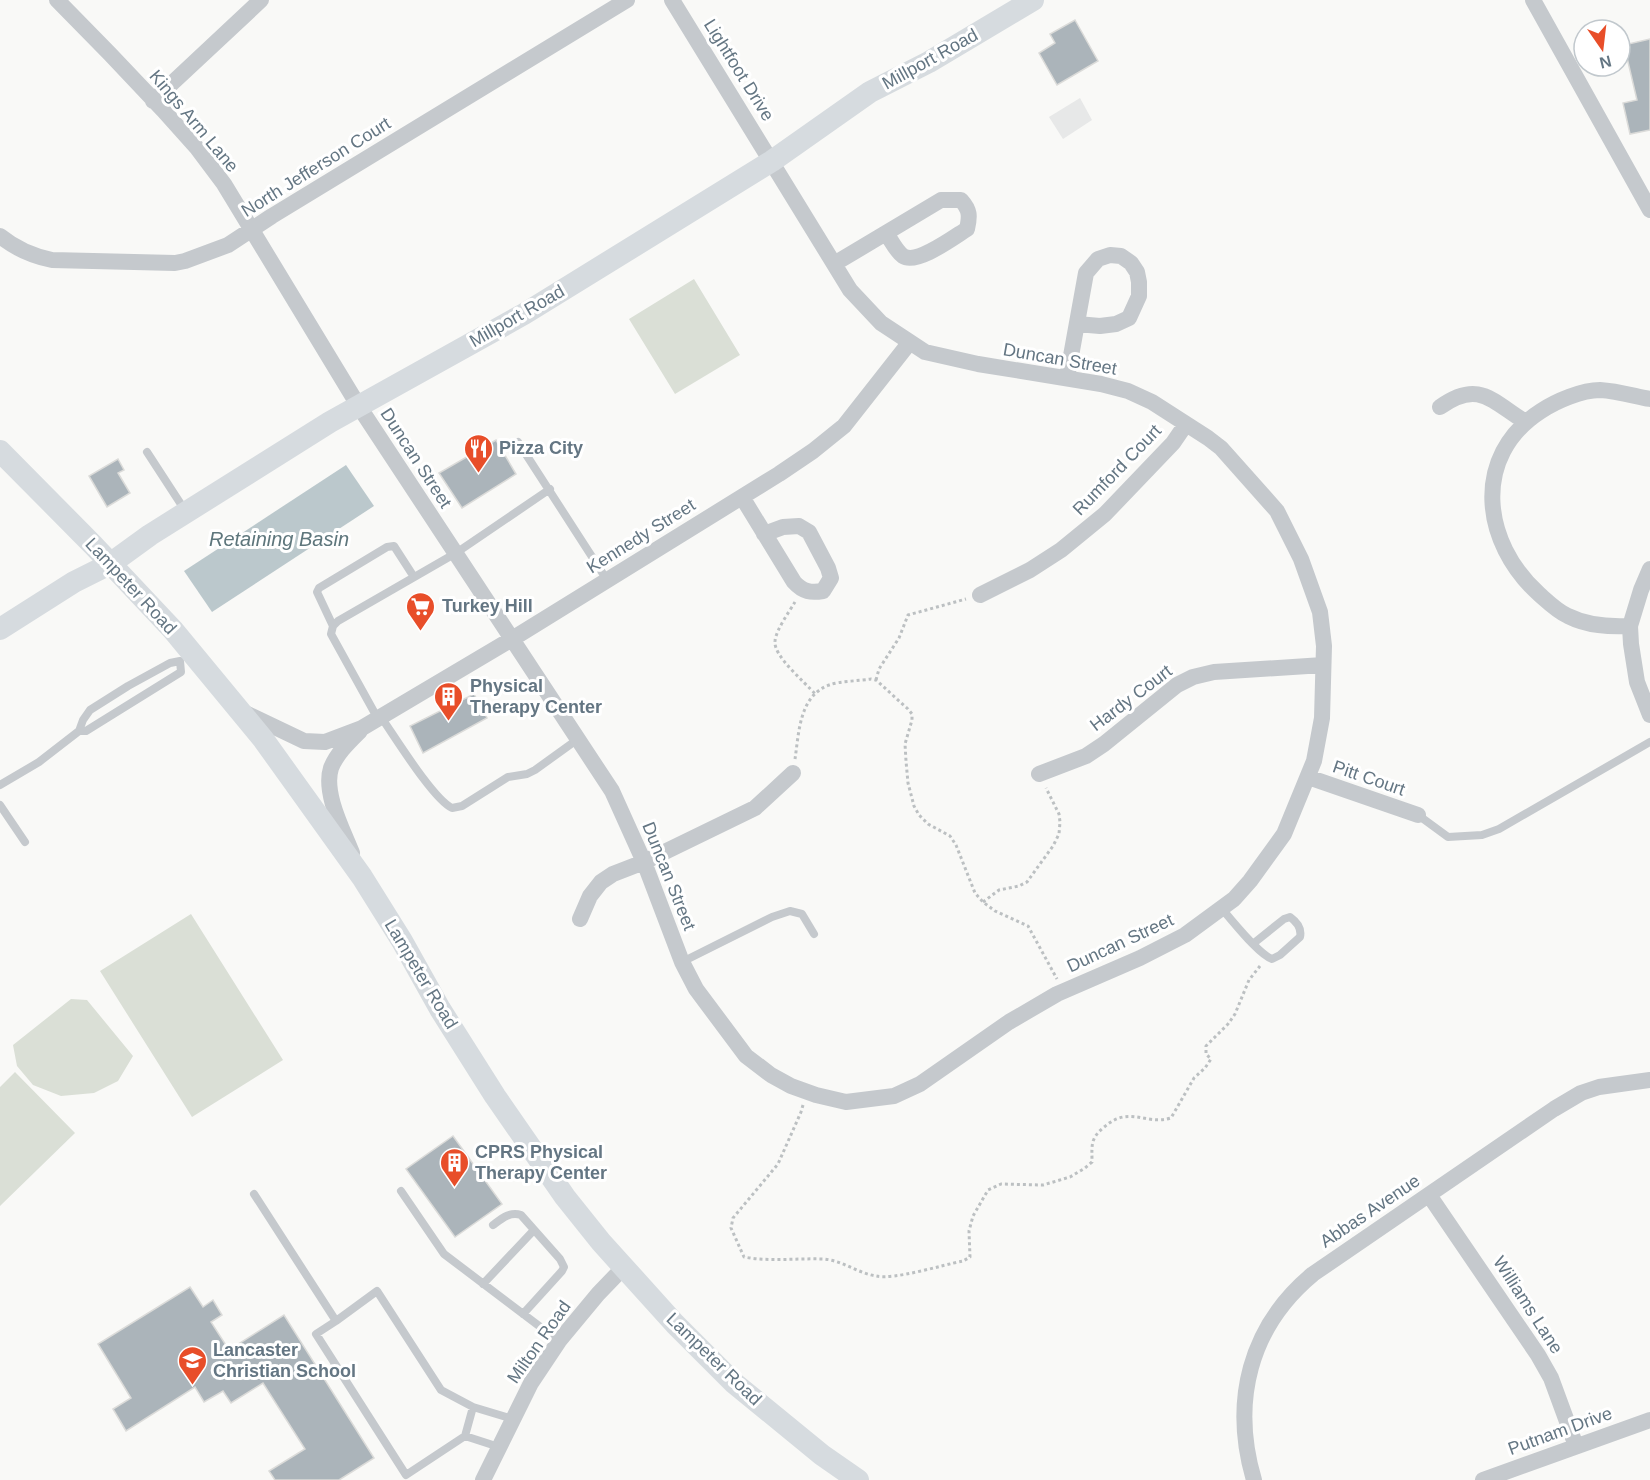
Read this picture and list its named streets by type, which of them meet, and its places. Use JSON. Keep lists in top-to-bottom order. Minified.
{"streets":{"main road":["Millport Road","Lampeter Road"],"street":["Lightfoot Drive","Kings Arm Lane","North Jefferson Court","Duncan Street","Rumford Court","Kennedy Street","Hardy Court","Pitt Court","Abbas Avenue","Williams Lane","Milton Road","Putnam Drive"]},"crossings":[["Millport Road","Lightfoot Drive"],["Millport Road","Kings Arm Lane"],["Millport Road","Duncan Street"],["Millport Road","Lampeter Road"],["Lightfoot Drive","Duncan Street"],["Kings Arm Lane","North Jefferson Court"],["Kings Arm Lane","Duncan Street"],["Duncan Street","Rumford Court"],["Duncan Street","Kennedy Street"],["Duncan Street","Hardy Court"],["Duncan Street","Pitt Court"],["Kennedy Street","Lampeter Road"],["Lampeter Road","Milton Road"],["Abbas Avenue","Williams Lane"],["Williams Lane","Putnam Drive"]],"water":["Retaining Basin"],"places":{"restaurant":["Pizza City"],"supermarket":["Turkey Hill"],"building":["Physical Therapy Center","CPRS Physical Therapy Center"],"school or university":["Lancaster Christian School"]},"north":"bottom"}
